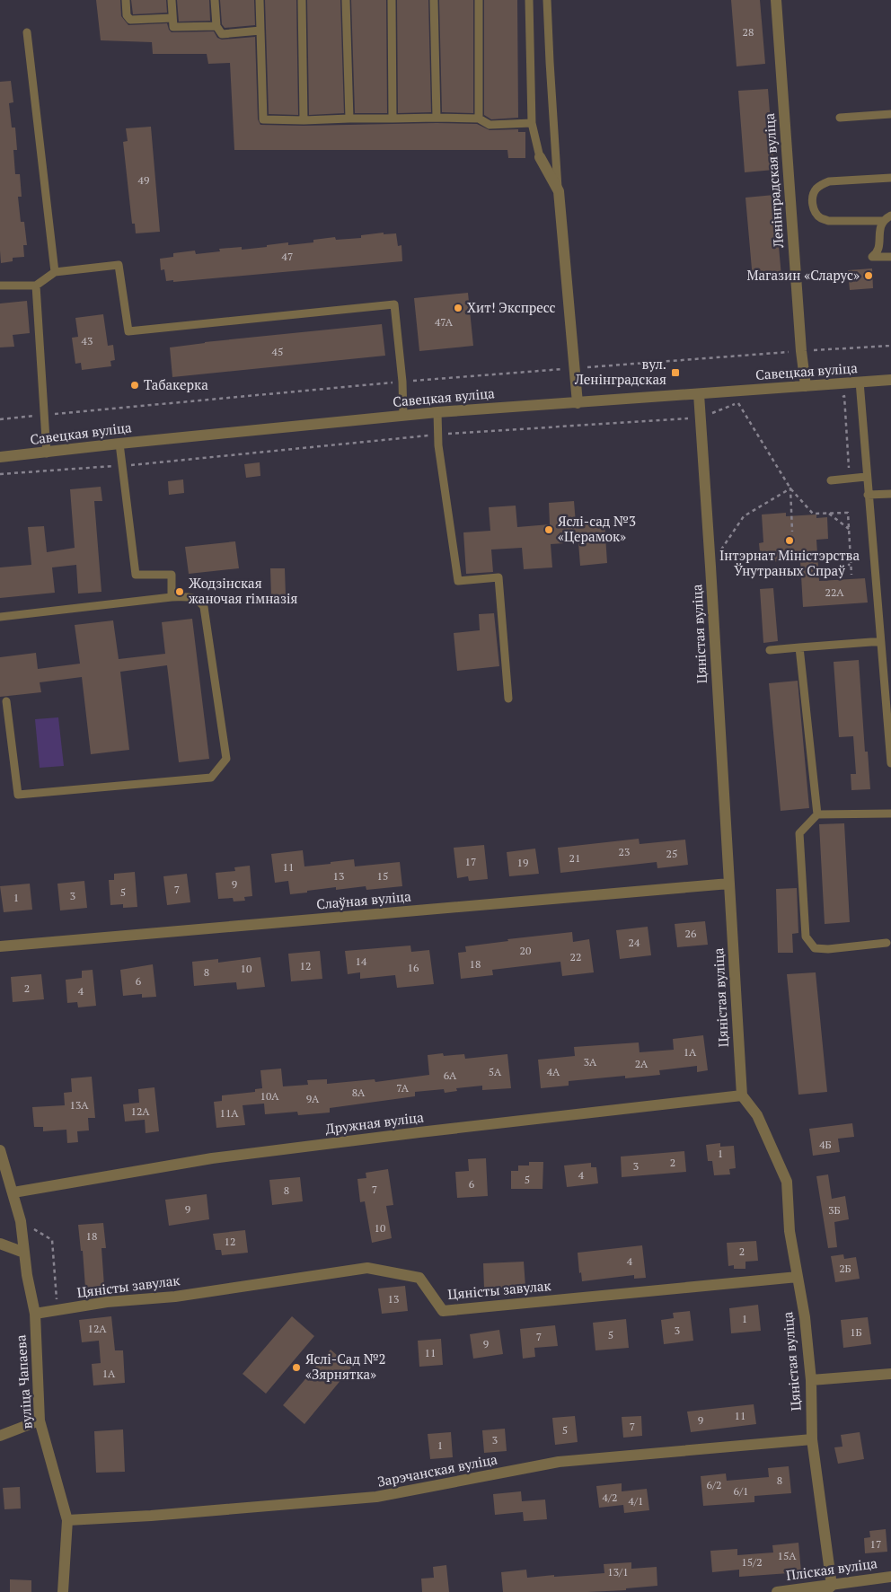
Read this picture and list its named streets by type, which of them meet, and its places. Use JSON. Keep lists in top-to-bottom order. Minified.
{"streets":{"street":["Ленінградская вуліца","Савецкая вуліца","Цяністая вуліца","Слаўная вуліца","Дружная вуліца","Цяністы завулак","вуліца Чапаева","Зарэчанская вуліца","Пліская вуліца"]},"crossings":[["Ленінградская вуліца","Савецкая вуліца"],["Савецкая вуліца","Цяністая вуліца"],["Цяністая вуліца","Слаўная вуліца"],["Цяністая вуліца","Дружная вуліца"],["Цяністая вуліца","Цяністы завулак"],["Цяністая вуліца","Зарэчанская вуліца"],["Цяністая вуліца","Пліская вуліца"],["Дружная вуліца","вуліца Чапаева"],["Цяністы завулак","вуліца Чапаева"],["вуліца Чапаева","Зарэчанская вуліца"]],"places":{"other":["Магазин «Сларус»","Хит! Экспресс","Табакерка","Яслі-сад №3 «Церамок»","Інтэрнат Міністэрства Ўнутраных Спраў","Жодзінская жаночая гімназія","Яслі-Сад №2 «Зярнятка»"],"transit":["вул. Ленінградская"]},"house_numbers":["28","49","47","47А","43","45","22А","23","25","21","17","19","11","13","15","9","7","5","3","1","26","24","20","22","14","18","12","16","10","8","6","2","4","1А","3А","2А","5А","4А","6А","7А","8А","10А","9А","13А","12А","11А","4Б","1","2","3","4","5","6","7","8","9","3Б","10","18","12","2","4","2Б","13","1","12А","3","1Б","5","7","9","11","1А","11","9","7","5","3","1","8","6/2","6/1","4/2","4/1","17","15А","15/2","13/1"]}
